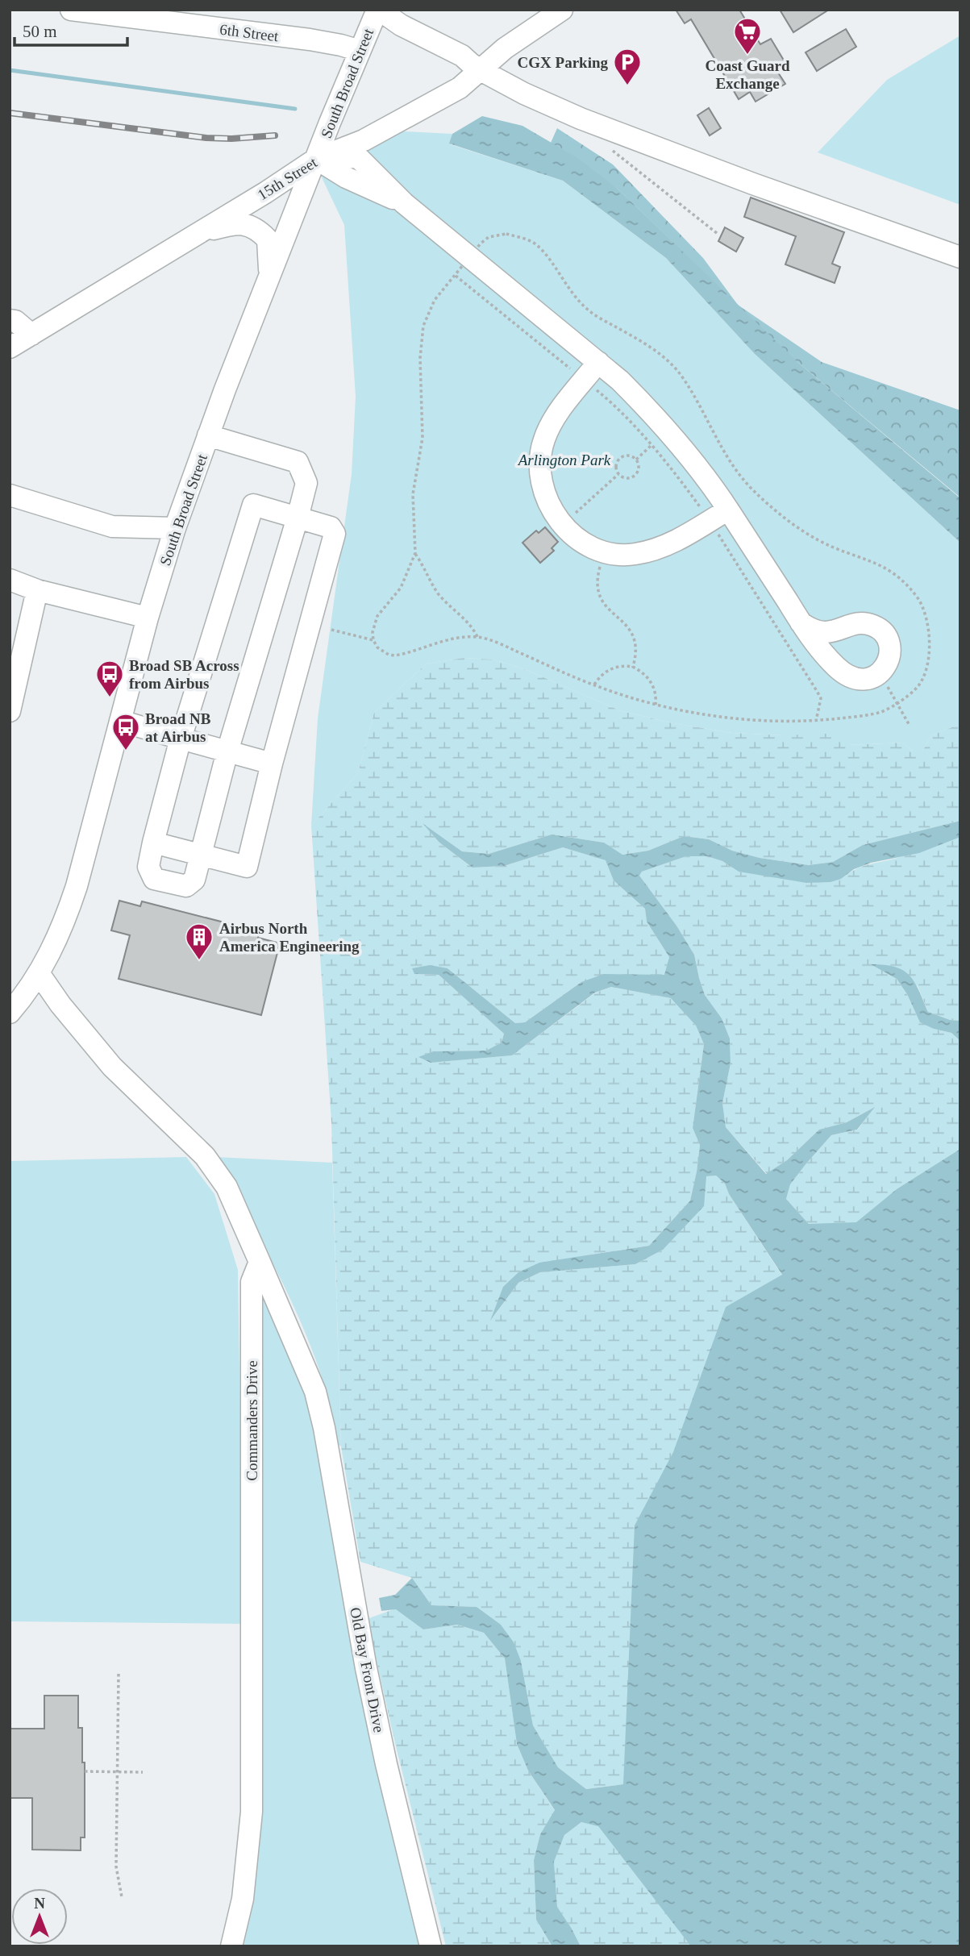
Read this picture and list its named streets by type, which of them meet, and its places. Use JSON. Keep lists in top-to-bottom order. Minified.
{"streets":{"street":["6th Street","South Broad Street","15th Street","Commanders Drive","Old Bay Front Drive"]},"crossings":[["6th Street","South Broad Street"],["South Broad Street","15th Street"],["Commanders Drive","Old Bay Front Drive"]],"parks":["Arlington Park"],"places":{"supermarket":["Coast Guard Exchange"],"parking":["CGX Parking"],"bus stop":["Broad SB Across from Airbus","Broad NB at Airbus"],"building":["Airbus North America Engineering"]},"scale_bar":"50 m","north":"top"}
